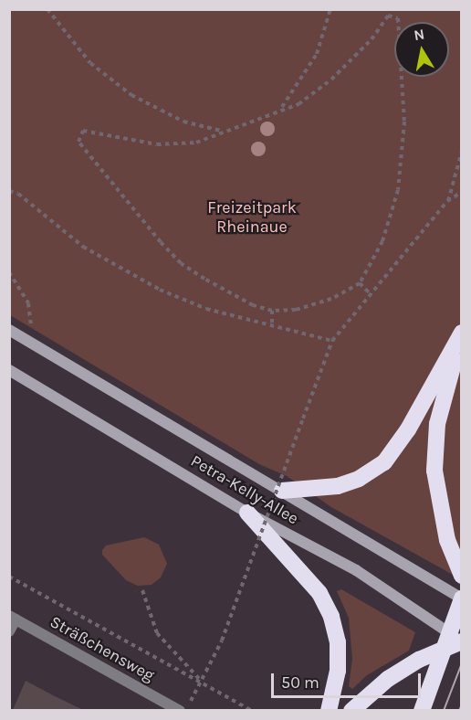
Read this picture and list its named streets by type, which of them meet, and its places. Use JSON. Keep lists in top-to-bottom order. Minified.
{"streets":{"main road":["Petra-Kelly-Allee"],"street":["Sträßchensweg"]},"parks":["Freizeitpark Rheinaue"],"scale_bar":"50 m","north":"top"}
